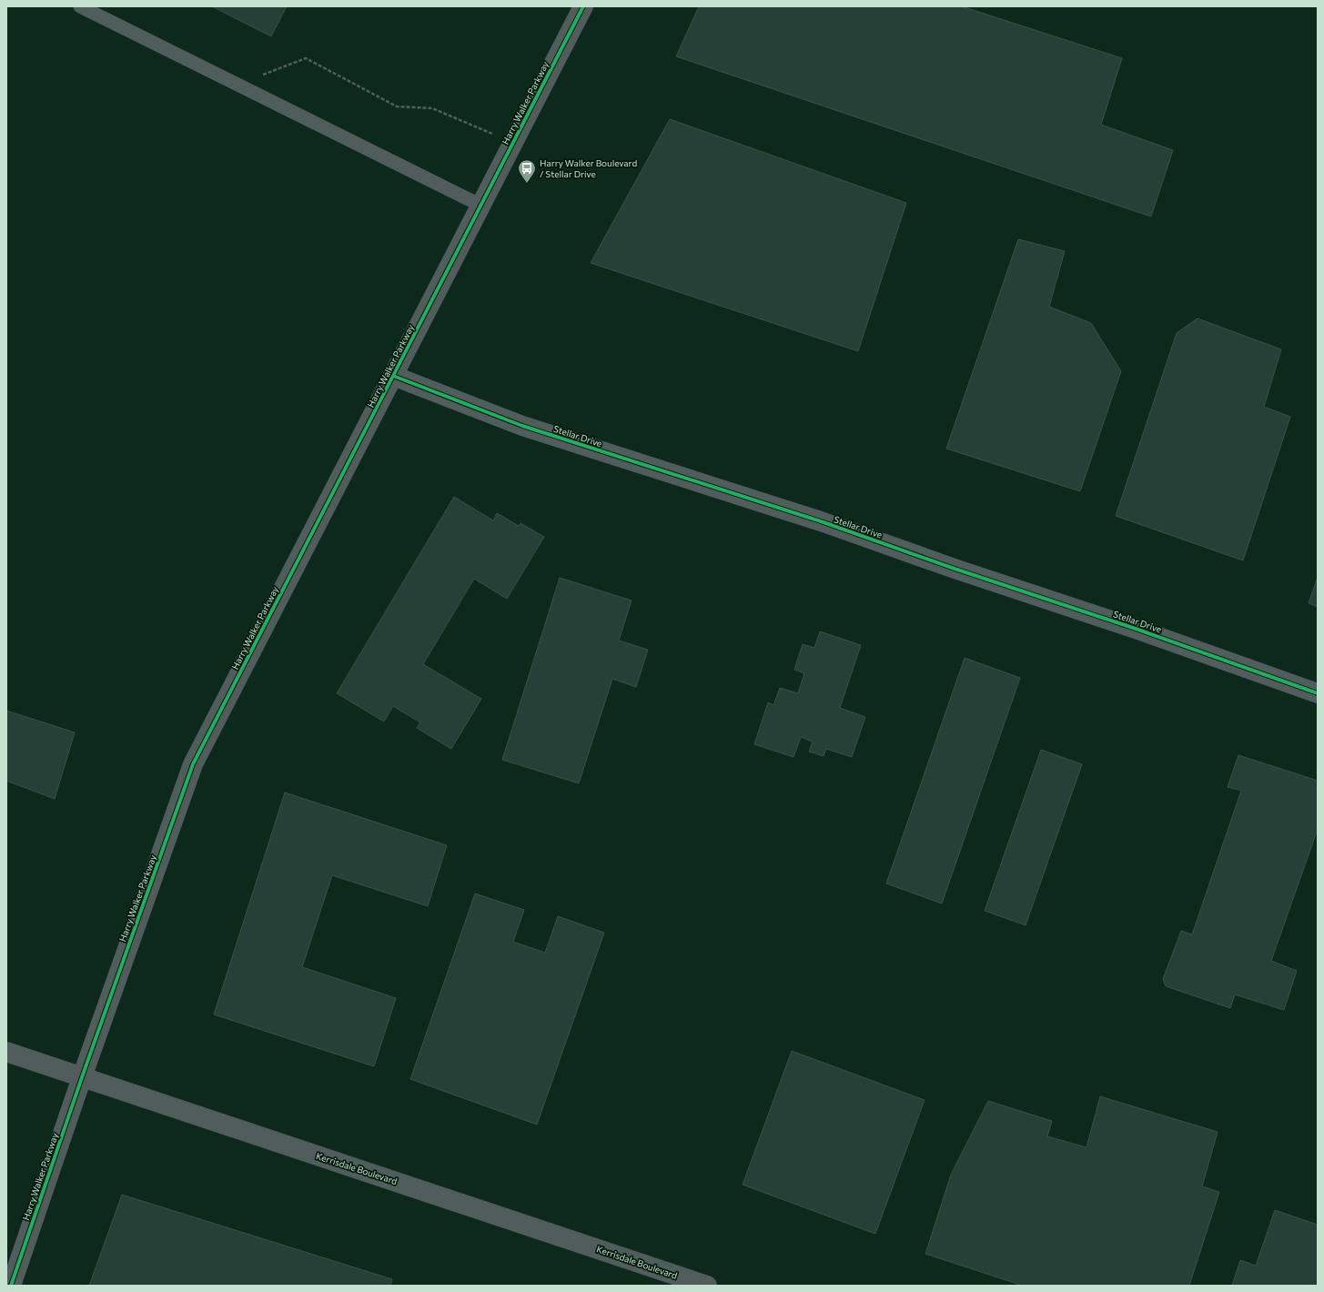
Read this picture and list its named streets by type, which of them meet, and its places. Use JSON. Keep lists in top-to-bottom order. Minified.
{"streets":{"street":["Harry Walker Parkway","Stellar Drive","Kerrisdale Boulevard"]},"crossings":[["Harry Walker Parkway","Stellar Drive"],["Harry Walker Parkway","Kerrisdale Boulevard"]],"places":{"bus stop":["Harry Walker Boulevard / Stellar Drive"]}}
